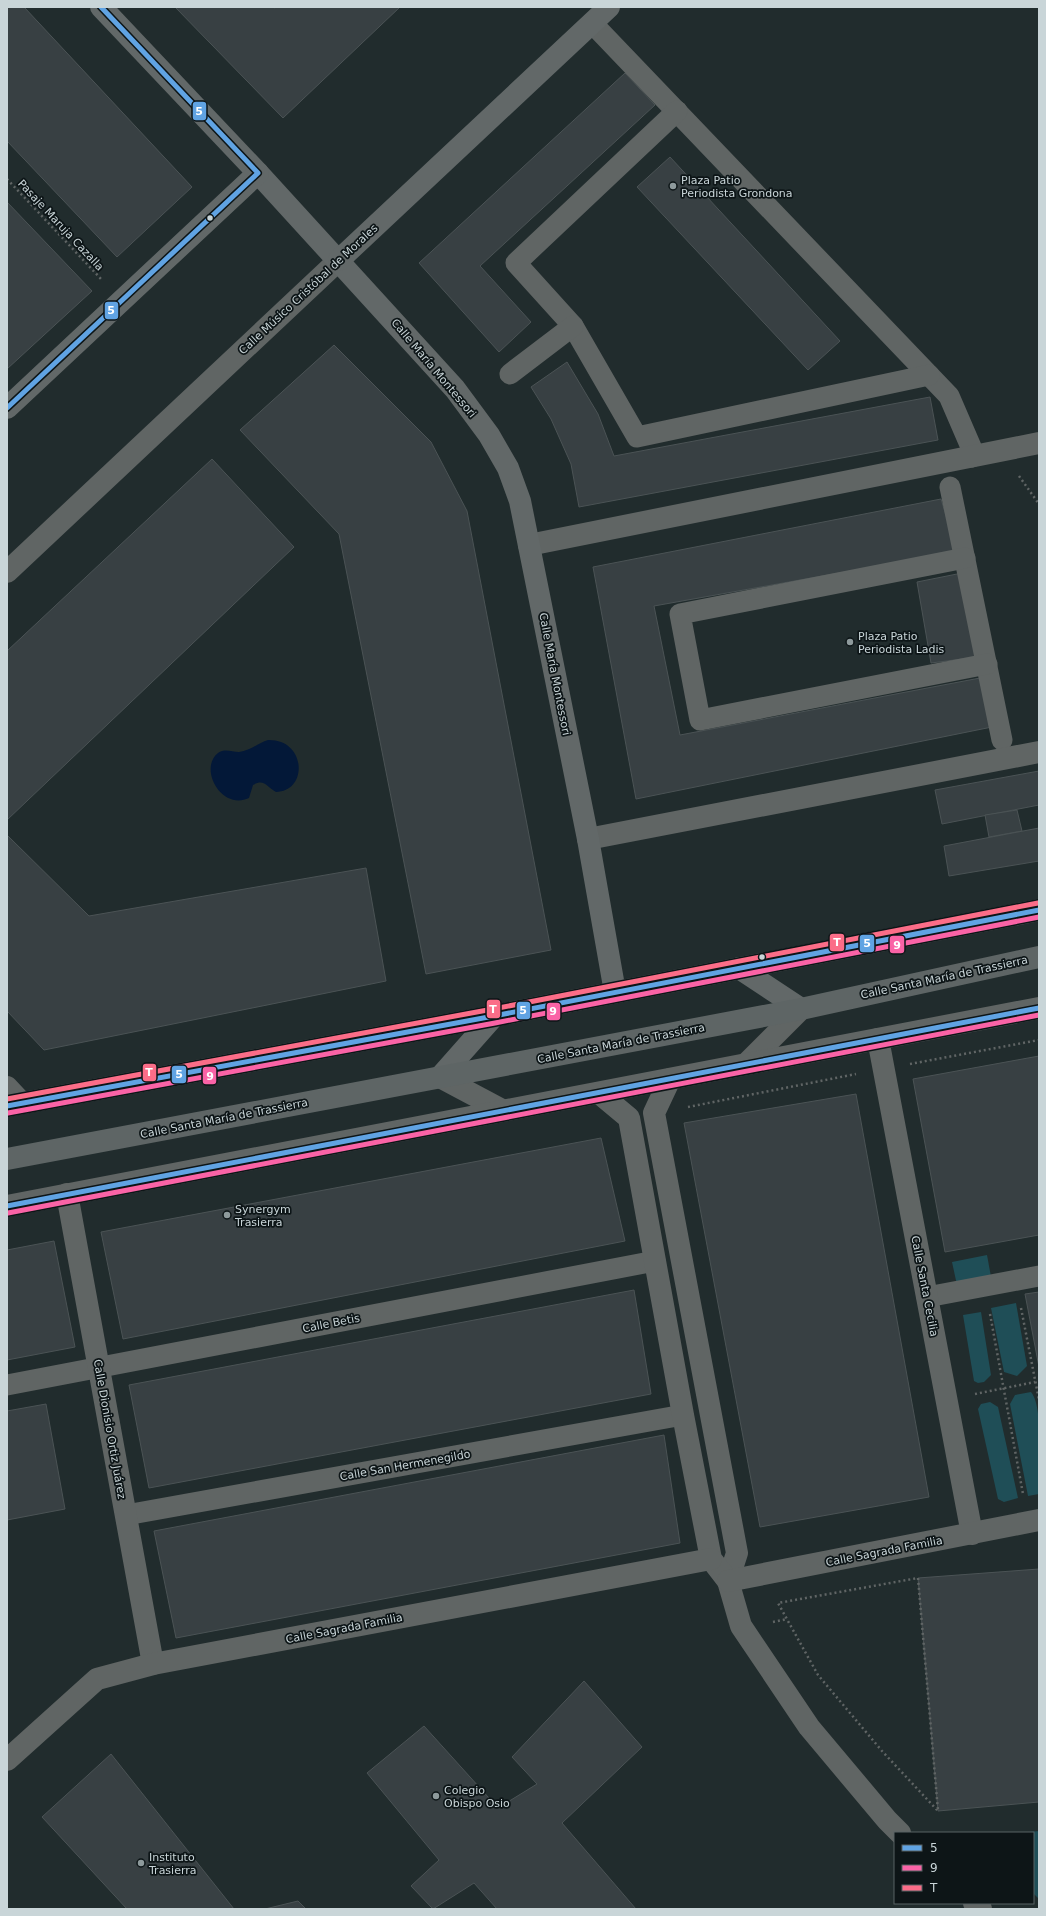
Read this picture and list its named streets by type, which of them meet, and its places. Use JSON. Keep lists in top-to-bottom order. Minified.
{"streets":{"main road":["Calle Músico Cristóbal de Morales","Calle María Montessori","Calle Santa María de Trassierra"],"street":["Calle Santa Cecilia","Calle Betis","Calle Dionisio Ortiz Juárez","Calle San Hermenegildo","Calle Sagrada Familia"],"path":["Pasaje Maruja Cazalla"]},"crossings":[["Calle Músico Cristóbal de Morales","Calle María Montessori"],["Calle Santa Cecilia","Calle Sagrada Familia"],["Calle Betis","Calle Dionisio Ortiz Juárez"],["Calle Dionisio Ortiz Juárez","Calle San Hermenegildo"],["Calle Dionisio Ortiz Juárez","Calle Sagrada Familia"]],"places":["Plaza Patio Periodista Grondona","Plaza Patio Periodista Ladis","Synergym Trasierra","Colegio Obispo Osio","Instituto Trasierra"],"lines":["transit line 5","transit line T","transit line 9"],"legend":["5","9","T"]}
